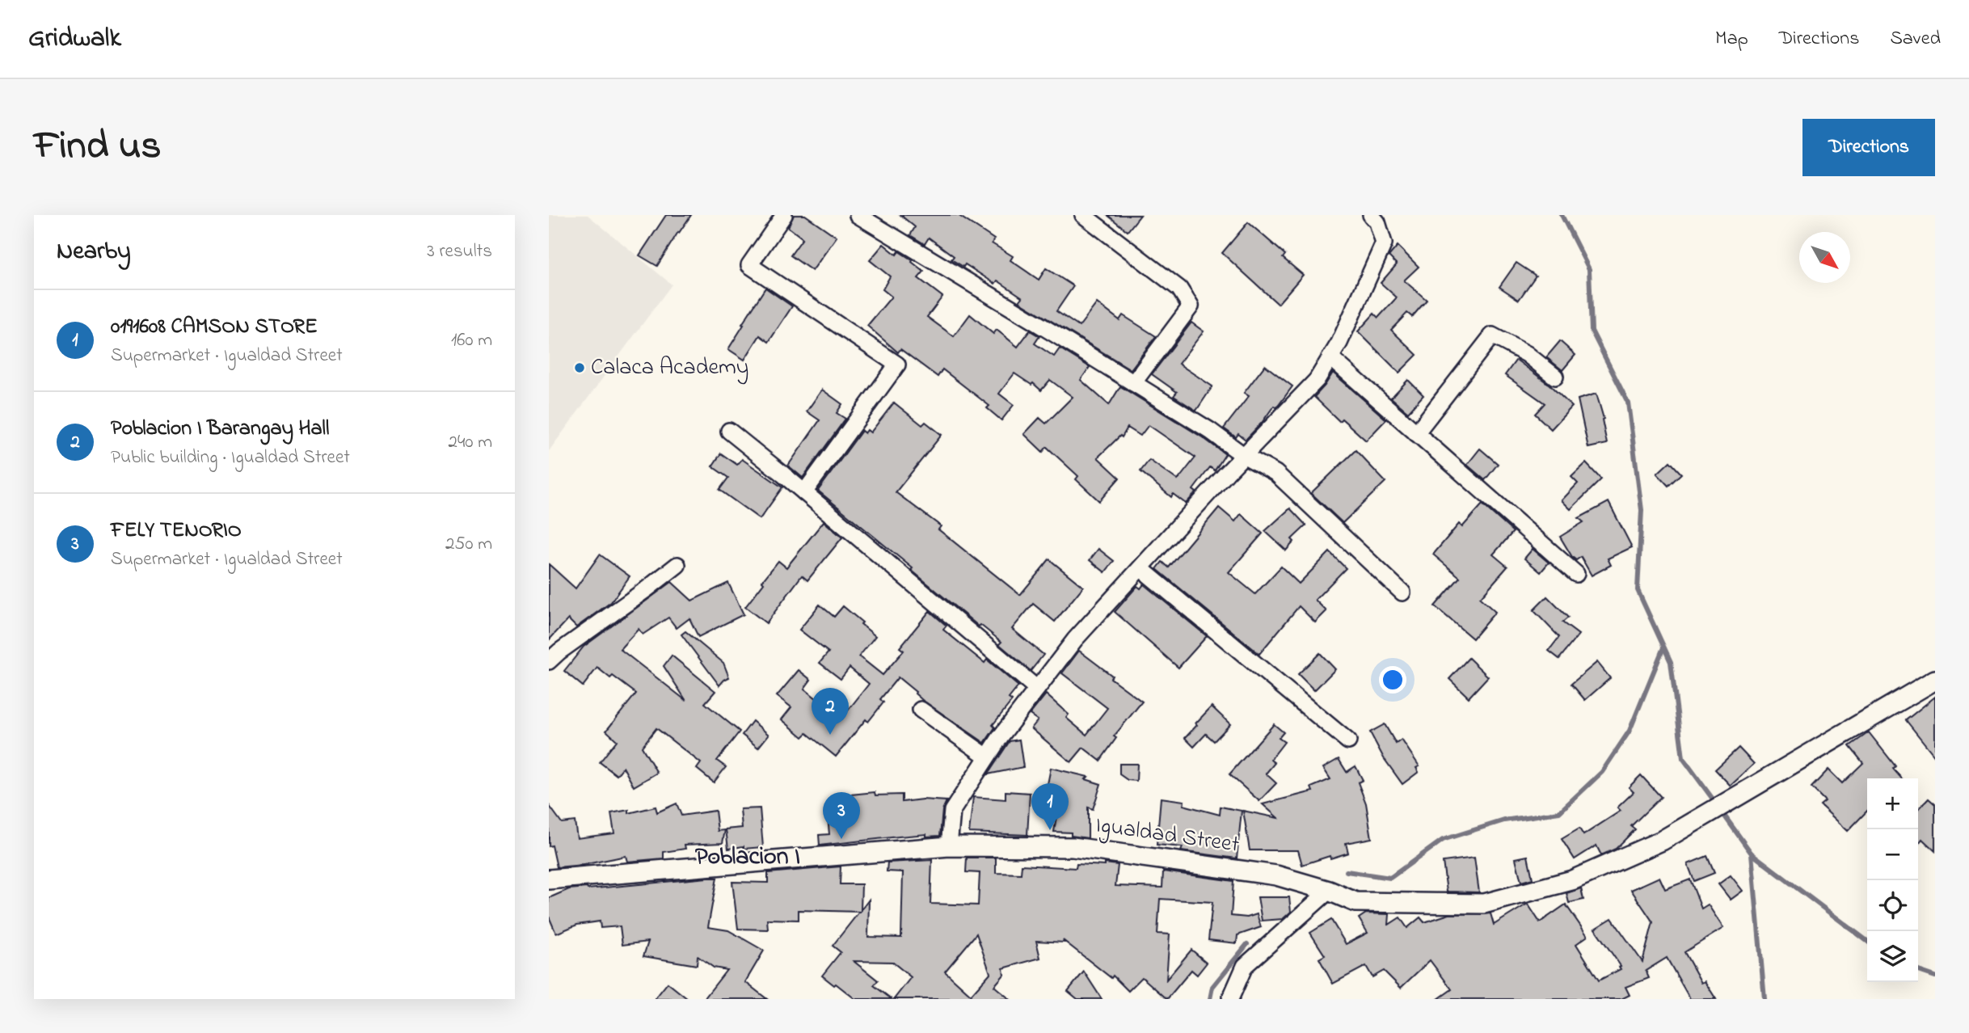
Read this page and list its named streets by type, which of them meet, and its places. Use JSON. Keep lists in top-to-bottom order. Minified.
{"streets":{"street":["Igualdad Street"]},"districts":["Poblacion I"],"places":["Calaca Academy"],"north":"bottom right","page":{"header":"Gridwalk","nav":["Map","Directions","Saved"],"title":"Find us","buttons":"Directions","heading":["Nearby","3 results"],"list":[{"mark":"1","name":"0191608 CAMSON STORE","note":"Supermarket · Igualdad Street","value":"160 m"},{"mark":"2","name":"Poblacion I Barangay Hall","note":"Public building · Igualdad Street","value":"240 m"},{"mark":"3","name":"FELY TENORIO","note":"Supermarket · Igualdad Street","value":"250 m"}],"pins":["2","1","3"],"map_buttons":["+","−"]}}
